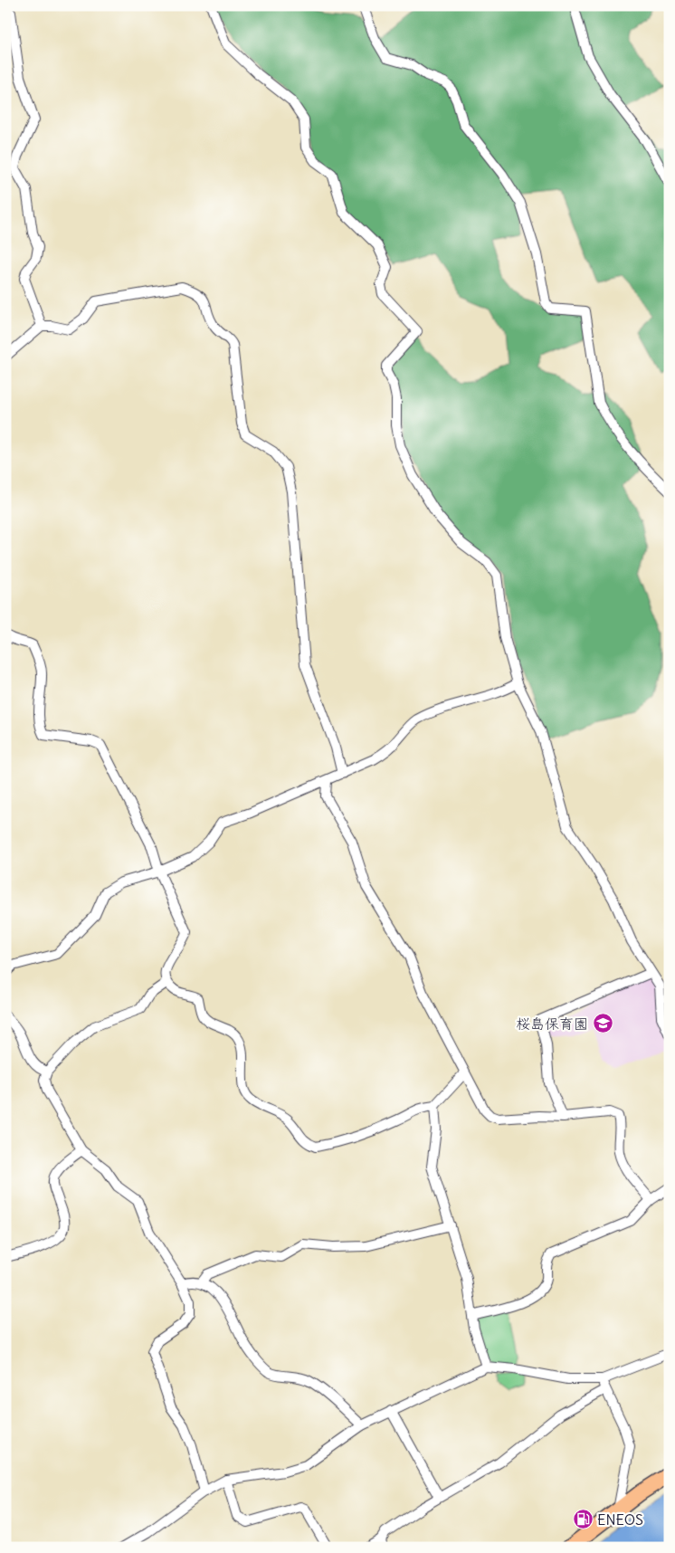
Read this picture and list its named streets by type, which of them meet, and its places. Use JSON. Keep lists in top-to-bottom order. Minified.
{"places":{"school or university":["桜島保育園"],"fuel station":["ENEOS"]}}
